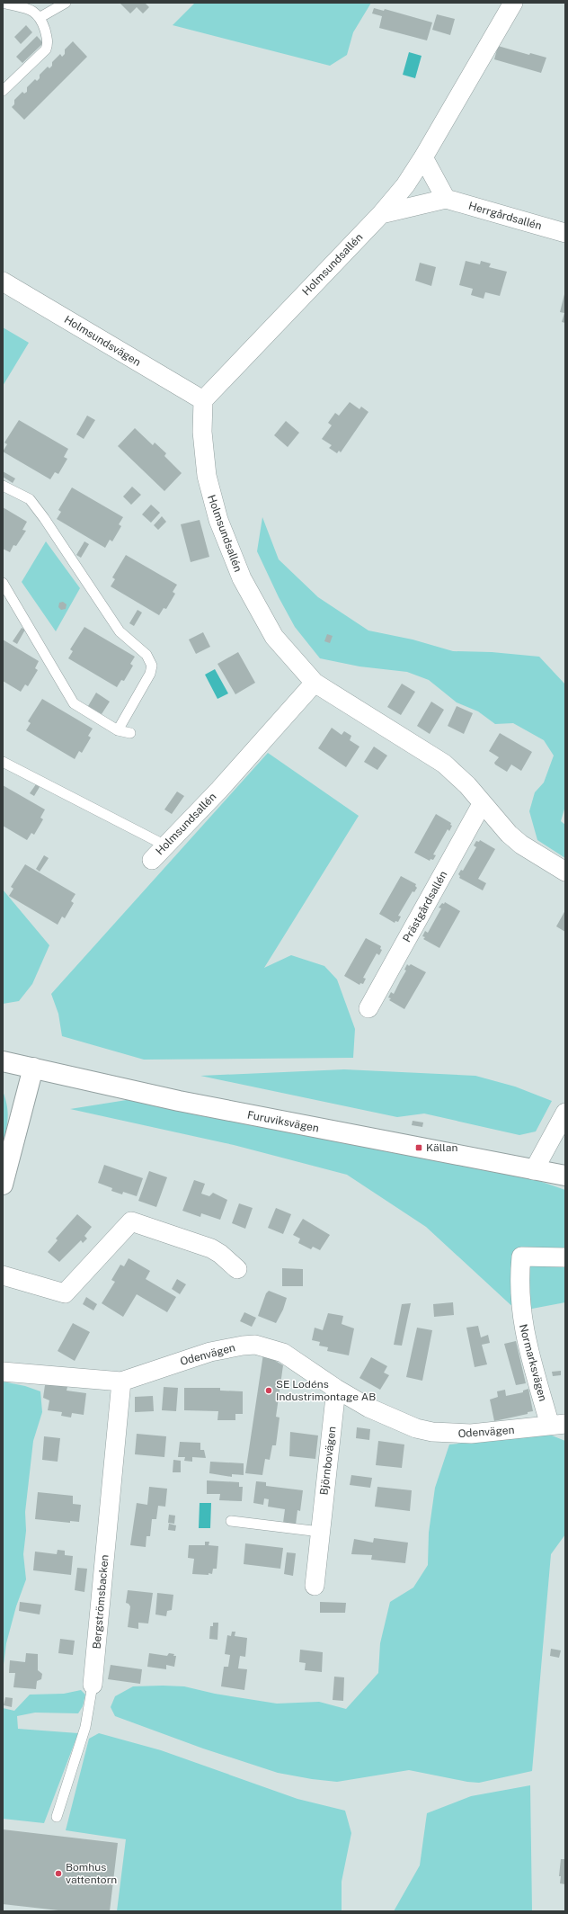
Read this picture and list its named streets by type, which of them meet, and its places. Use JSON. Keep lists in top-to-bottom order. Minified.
{"streets":{"main road":["Furuviksvägen"],"street":["Herrgårdsallén","Holmsundsallén","Holmsundsvägen","Prästgårdsallén","Odenvägen","Normarksvägen","Björnbovägen","Bergströmsbacken"]},"crossings":[["Holmsundsallén","Holmsundsvägen"],["Odenvägen","Normarksvägen"],["Odenvägen","Björnbovägen"],["Odenvägen","Bergströmsbacken"]],"places":{"transit":["Källan"],"other":["SE Lodéns Industrimontage AB","Bomhus vattentorn"]}}
